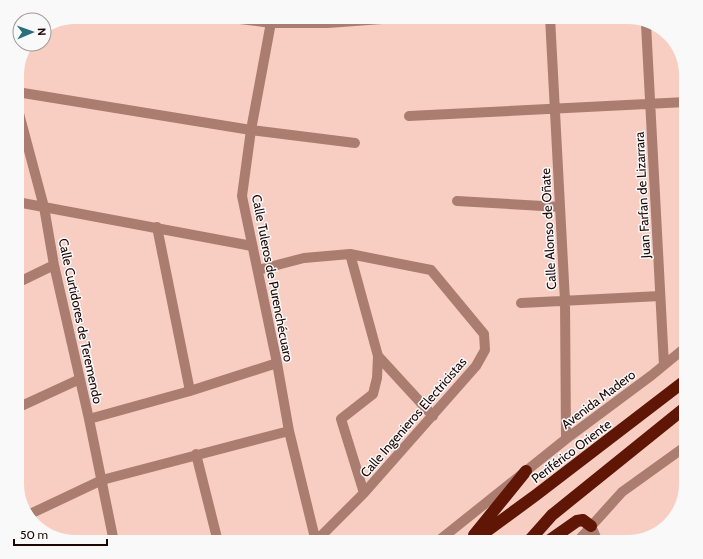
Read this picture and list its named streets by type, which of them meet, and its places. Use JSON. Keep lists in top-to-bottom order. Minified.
{"streets":{"highway":["Periférico Oriente"],"street":["Juan Farfan de Lizarrara","Calle Alonso de Oñate","Calle Tuleros de Purenchécuaro","Calle Curtidores de Teremendo","Avenida Madero","Calle Ingenieros Electricistas"]},"crossings":[["Juan Farfan de Lizarrara","Avenida Madero"],["Calle Alonso de Oñate","Avenida Madero"],["Calle Tuleros de Purenchécuaro","Calle Ingenieros Electricistas"]],"scale_bar":"50 m","north":"right"}
